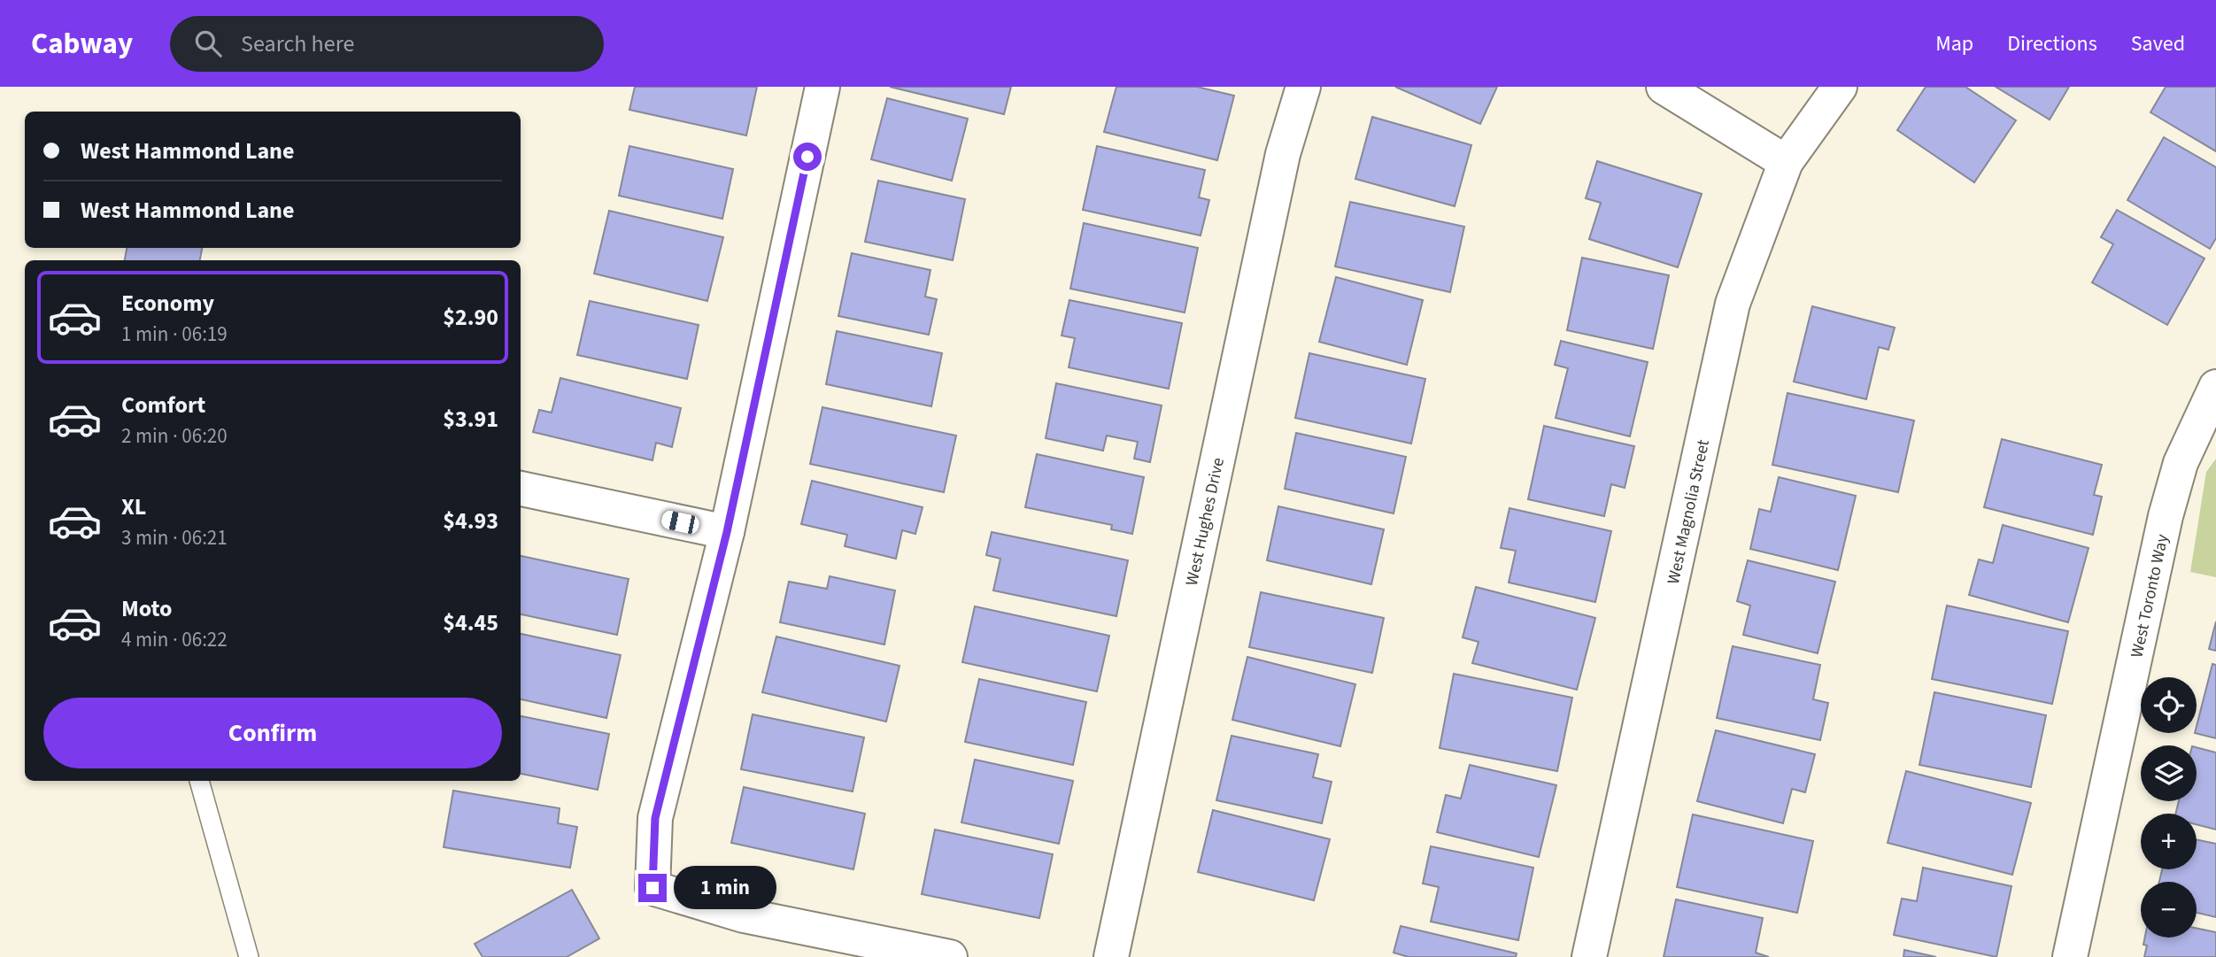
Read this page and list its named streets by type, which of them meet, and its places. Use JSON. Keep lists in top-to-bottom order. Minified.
{"streets":{"street":["West Magnolia Street","West Hughes Drive","West Toronto Way"]},"page":{"header":"Cabway","search":"Search here","nav":["Map","Directions","Saved"],"banner":["West Hammond Lane","West Hammond Lane"],"list":[{"name":"Economy","note":"1 min · 06:19","value":"$2.90"},{"name":"Comfort","note":"2 min · 06:20","value":"$3.91"},{"name":"XL","note":"3 min · 06:21","value":"$4.93"},{"name":"Moto","note":"4 min · 06:22","value":"$4.45"}],"map_buttons":["+","−"],"buttons":"Confirm","bubble":"1 min"}}
